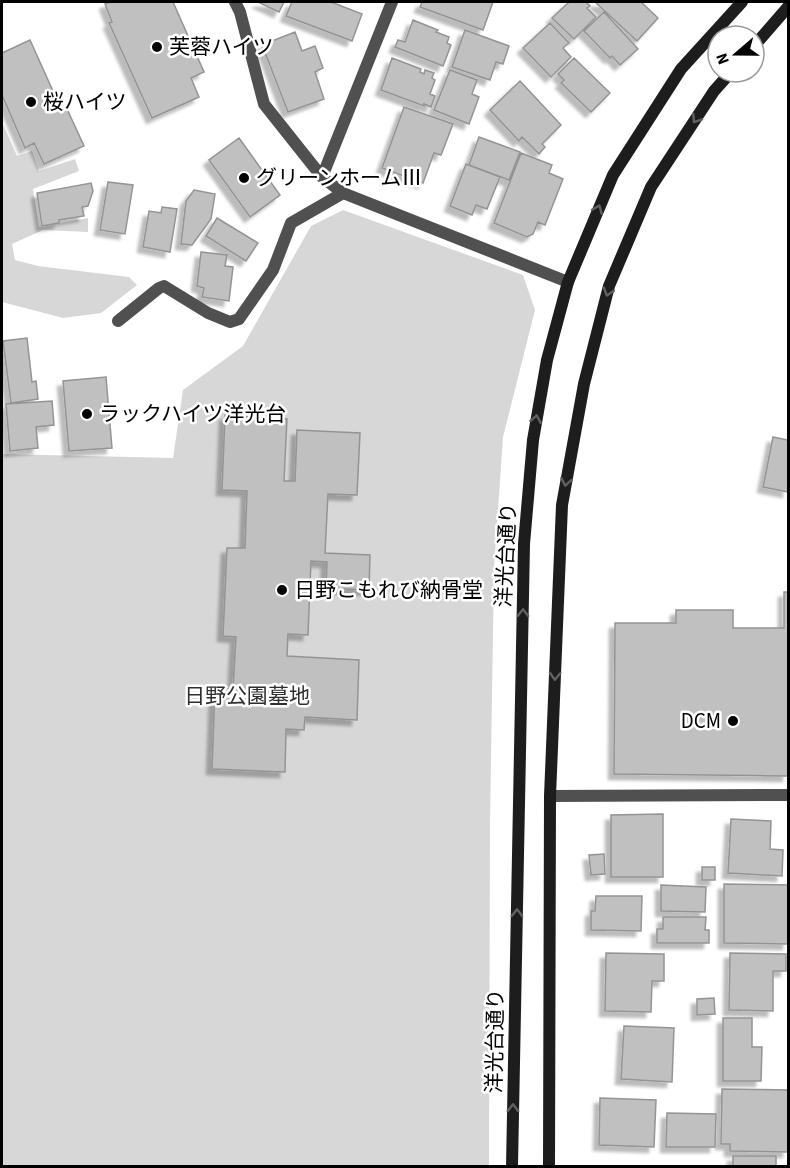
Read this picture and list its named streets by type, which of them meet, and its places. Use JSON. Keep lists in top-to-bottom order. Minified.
{"streets":{"street":["洋光台通り"]},"parks":["日野公園墓地"],"places":["芙蓉ハイツ","桜ハイツ","グリーンホームⅢ","ラックハイツ洋光台","日野こもれび納骨堂","DCM"],"north":"left"}
